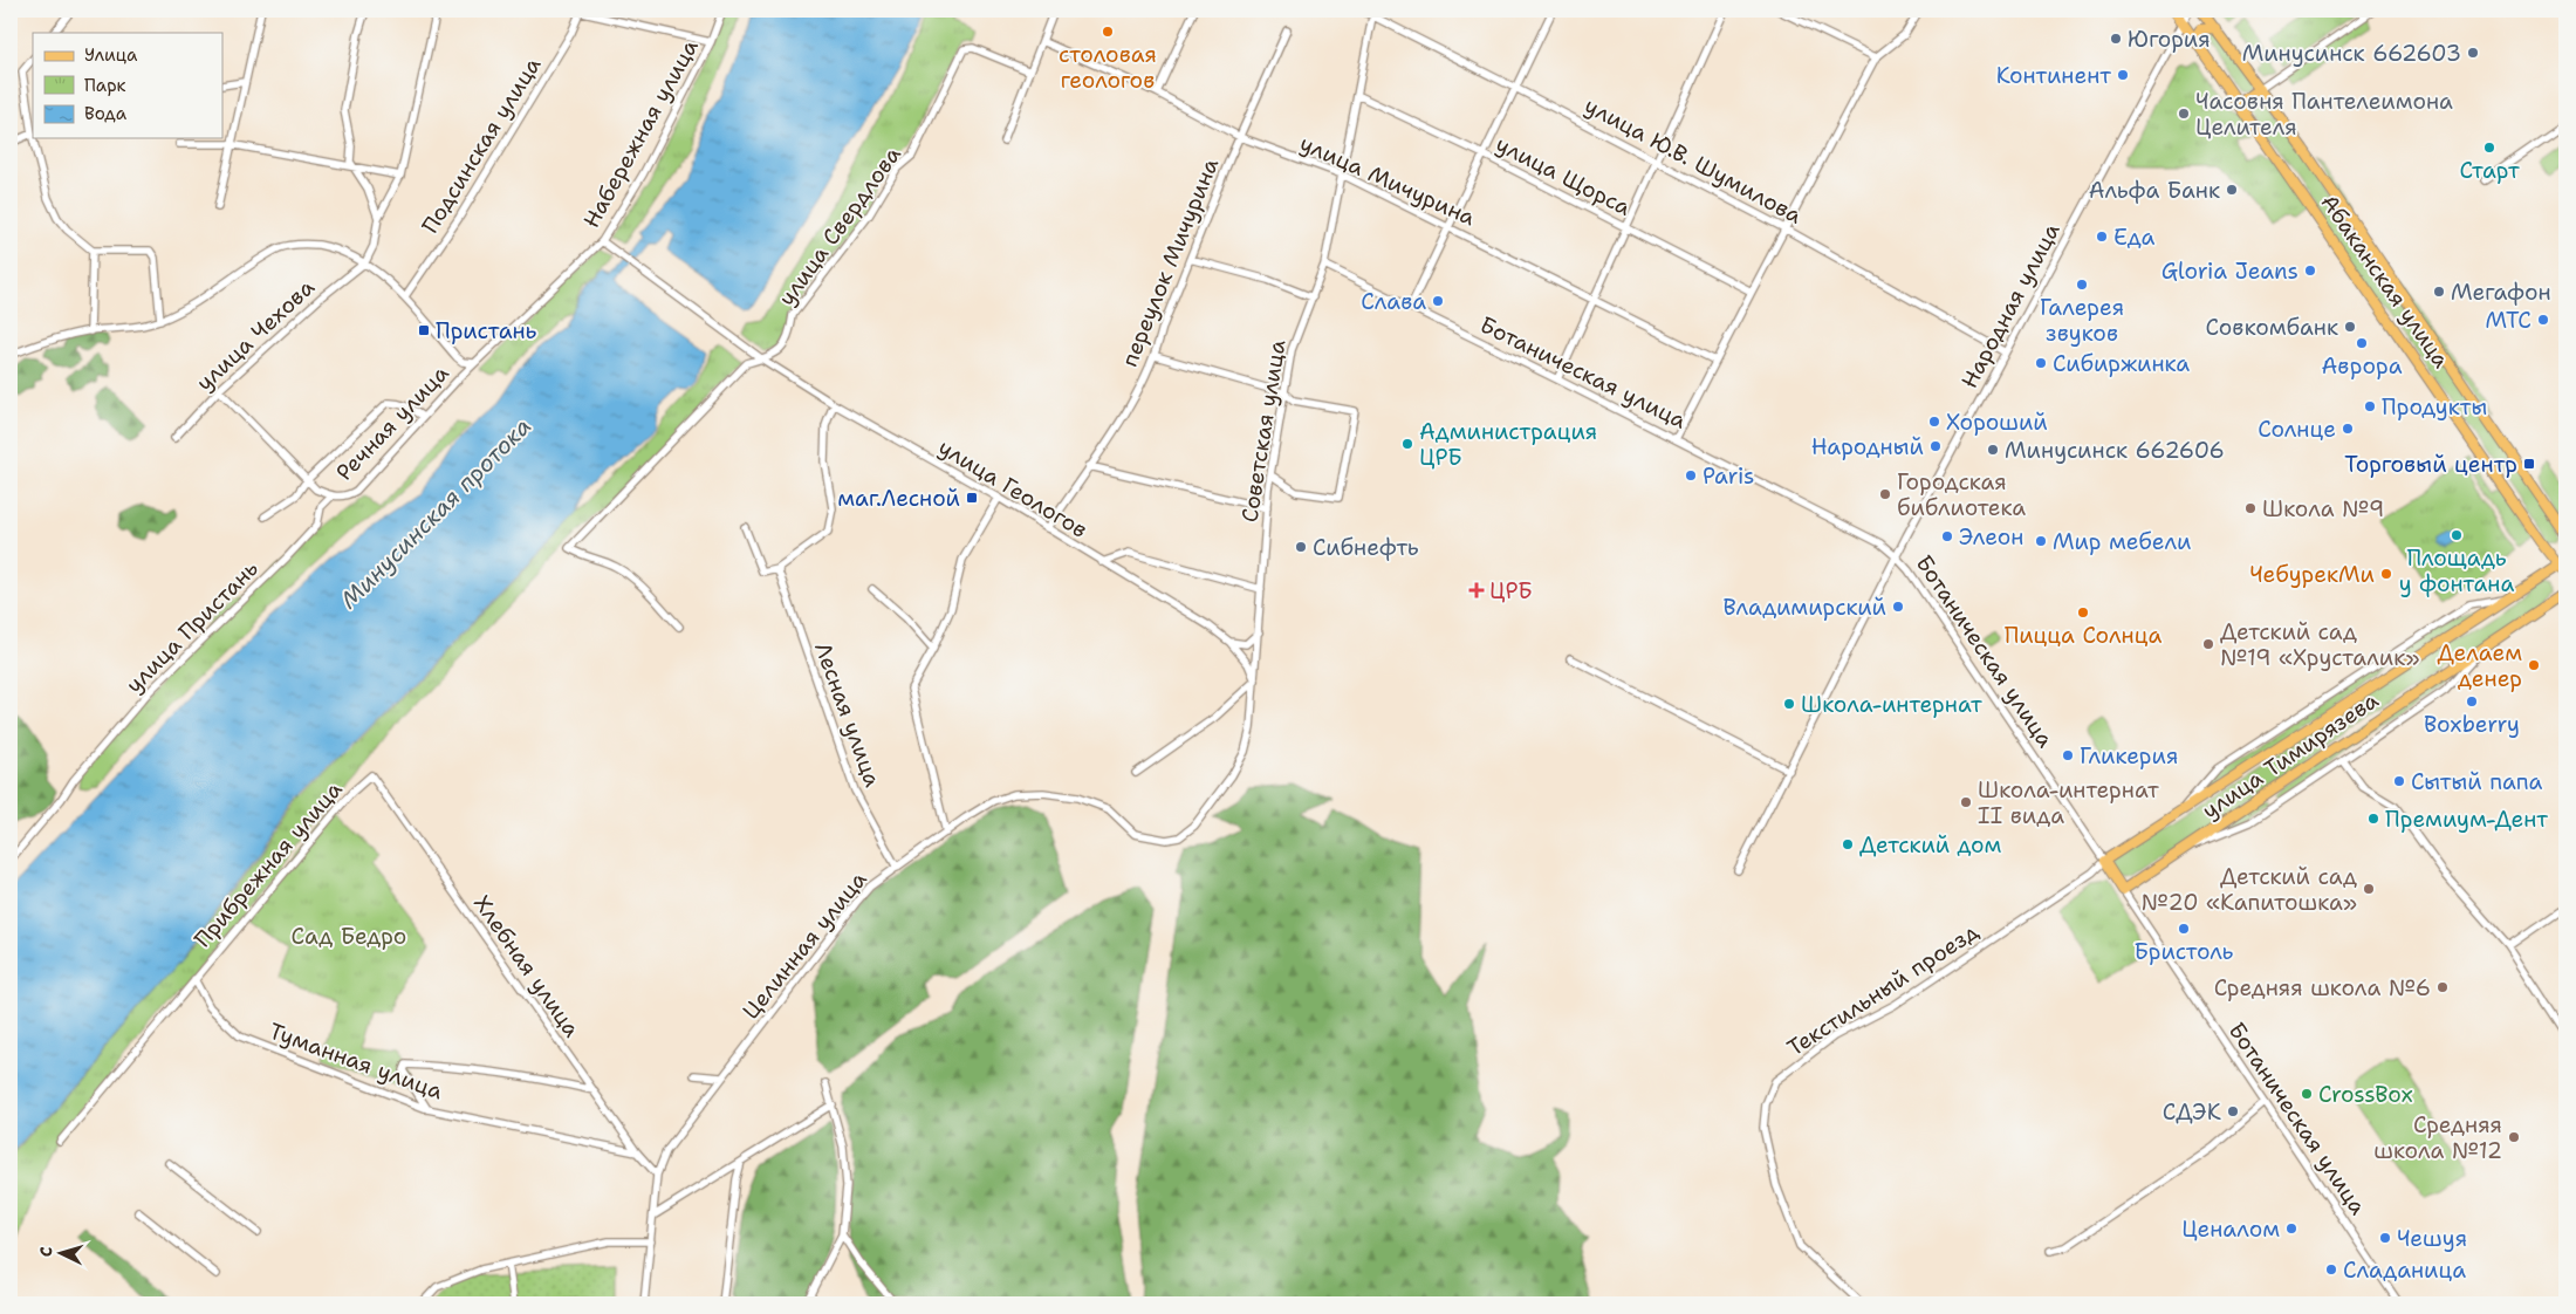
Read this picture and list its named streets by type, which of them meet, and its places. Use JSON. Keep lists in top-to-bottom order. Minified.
{"streets":{"main road":["Абаканская улица","Ботаническая улица","улица Тимирязева"],"street":["Набережная улица","Подсинская улица","улица Ю.В. Шумилова","улица Щорса","улица Мичурина","улица Свердлова","переулок Мичурина","Народная улица","улица Чехова","Речная улица","Советская улица","улица Геологов","улица Пристань","Лесная улица","Прибрежная улица","Целинная улица","Хлебная улица","Текстильный проезд","Туманная улица"]},"crossings":[["Набережная улица","Речная улица"],["Набережная улица","улица Геологов"],["улица Ю.В. Шумилова","Народная улица"],["улица Ю.В. Шумилова","Советская улица"],["улица Щорса","Советская улица"],["улица Мичурина","переулок Мичурина"],["улица Мичурина","Советская улица"],["улица Свердлова","улица Геологов"],["переулок Мичурина","улица Геологов"],["Абаканская улица","Народная улица"],["Абаканская улица","улица Тимирязева"],["Народная улица","Ботаническая улица"],["Ботаническая улица","Советская улица"],["Ботаническая улица","улица Тимирязева"],["Ботаническая улица","Текстильный проезд"],["Речная улица","улица Пристань"],["Советская улица","улица Геологов"],["Советская улица","Целинная улица"],["Лесная улица","Целинная улица"],["улица Тимирязева","Текстильный проезд"],["Прибрежная улица","Хлебная улица"],["Прибрежная улица","Туманная улица"],["Целинная улица","Хлебная улица"],["Хлебная улица","Туманная улица"]],"water":["Минусинская протока"],"parks":["Сад Бедро"],"places":{"other":["столовая геологов","Югория","Минусинск 662603","Континент","Часовня Пантелеимона Целителя","Старт","Альфа Банк","Еда","Gloria Jeans","Галерея звуков","Мегафон","Слава","МТС","Совкомбанк","Аврора","Сибиржинка","Продукты","Хороший","Солнце","Администрация ЦРБ","Народный","Минусинск 662606","Paris","Городская библиотека","Школа №9","Площадь у фонтана","Элеон","Мир мебели","Сибнефть","ЧебурекМи","Владимирский","Пицца Солнца","Детский сад №19 «Хрусталик»","Делаем денер","Boxberry","Школа-интернат","Гликерия","Сытый папа","Школа-интернат II вида","Премиум-Дент","Детский дом","Детский сад №20 «Капитошка»","Бристоль","Средняя школа №6","CrossBox","СДЭК","Средняя школа №12","Ценалом","Чешуя","Сладаница"],"transit":["Пристань","Торговый центр","маг.Лесной"],"health":["ЦРБ"]},"legend":["Улица","Парк","Вода"],"north":"left"}
